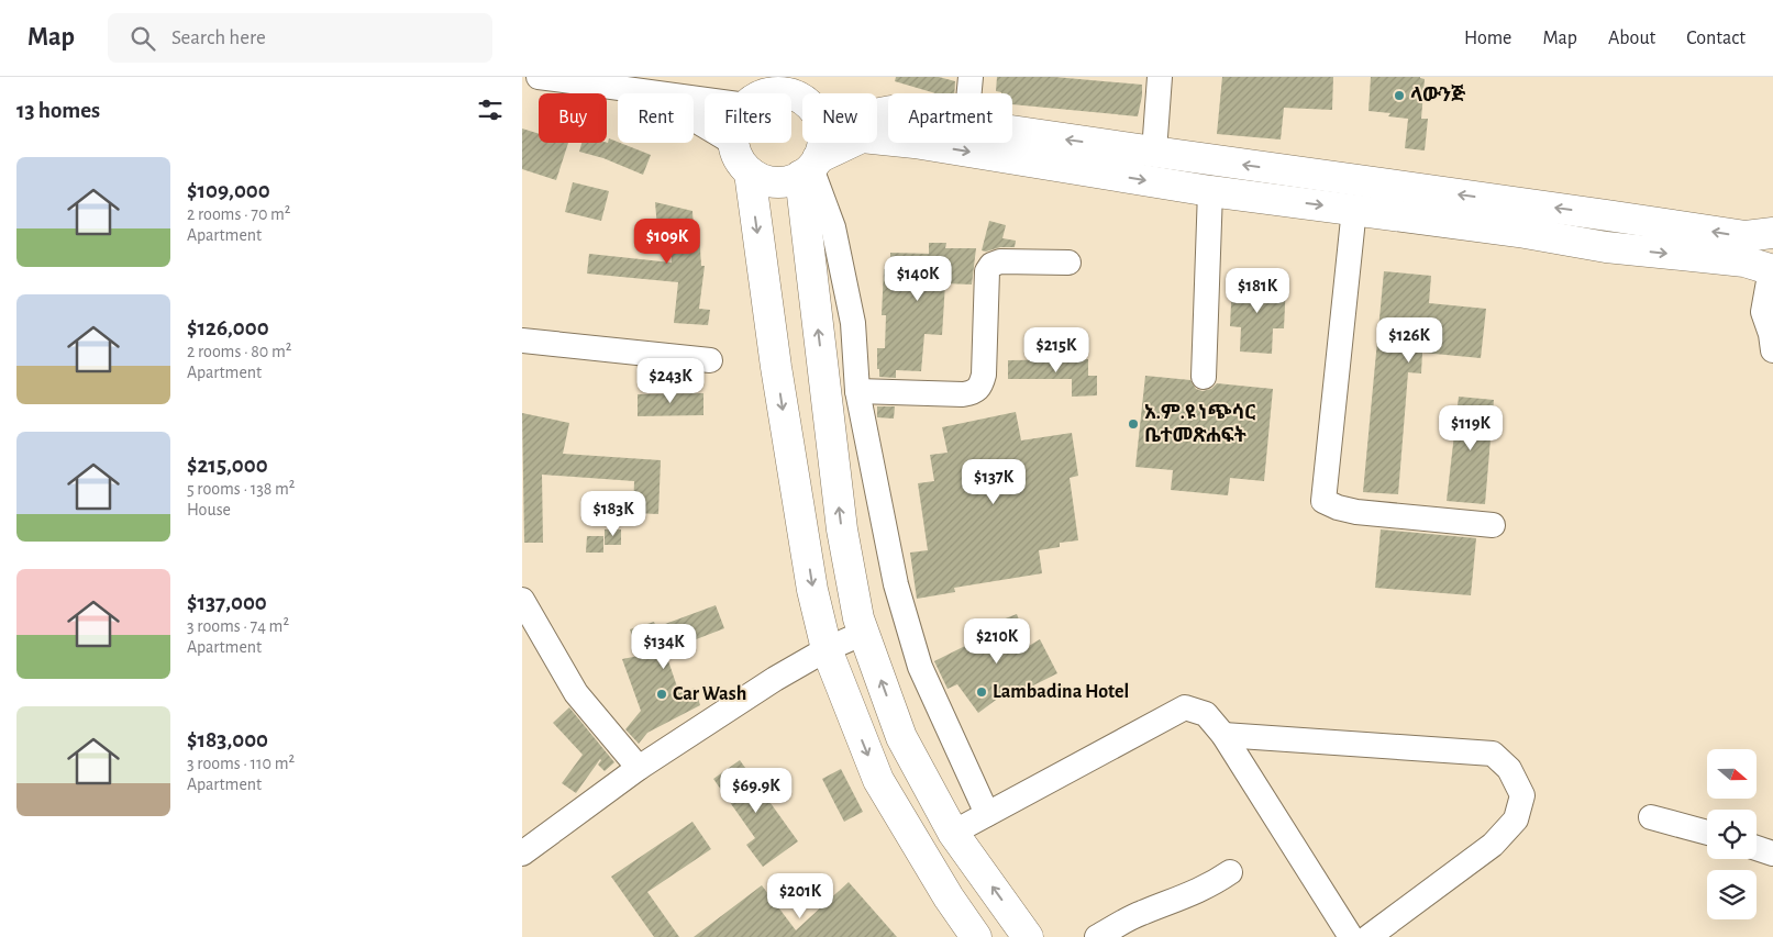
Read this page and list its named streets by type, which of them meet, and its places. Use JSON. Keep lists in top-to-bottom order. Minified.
{"places":["ላውንጅ","አ.ም.ዩ ነጭሳር ቤተመጽሐፍት","Lambadina Hotel","Car Wash"],"north":"right","page":{"header":"Map","search":"Search here","nav":["Home","Map","About","Contact"],"heading":"13 homes","chip":["Buy","Rent","Filters","New","Apartment"],"list":[{"name":"$109,000","note":"2 rooms · 70 m² · Apartment"},{"name":"$126,000","note":"2 rooms · 80 m² · Apartment"},{"name":"$215,000","note":"5 rooms · 138 m² · House"},{"name":"$137,000","note":"3 rooms · 74 m² · Apartment"},{"name":"$183,000","note":"3 rooms · 110 m² · Apartment"}],"price":["$109K","$140K","$181K","$126K","$215K","$243K","$119K","$137K","$183K","$210K","$134K","$69.9K","$201K"]}}
